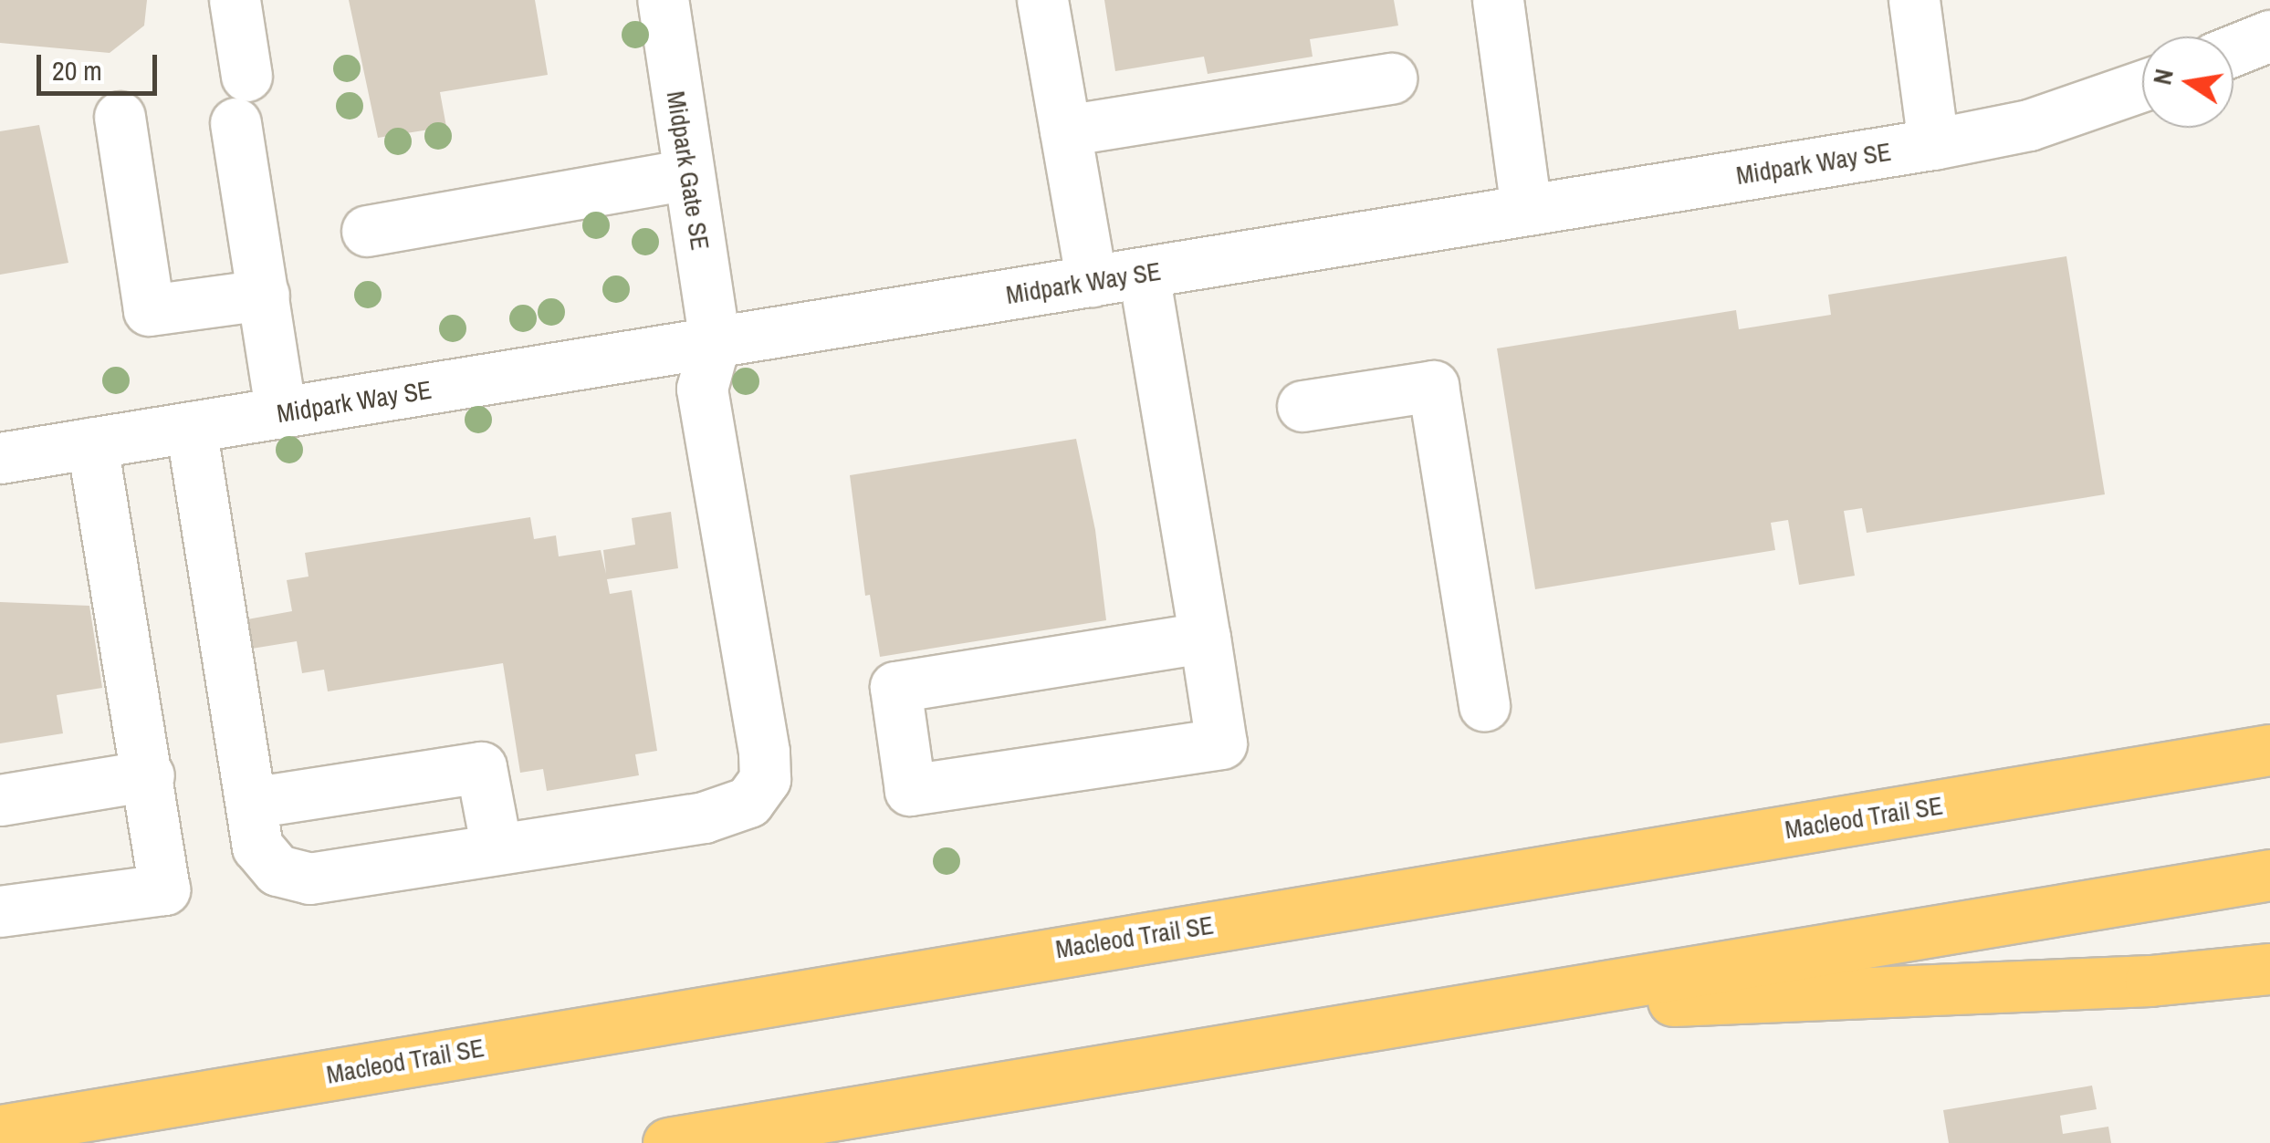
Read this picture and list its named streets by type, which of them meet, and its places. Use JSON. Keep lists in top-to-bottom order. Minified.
{"streets":{"highway":["Macleod Trail SE"],"street":["Midpark Way SE","Midpark Gate SE"]},"crossings":[["Midpark Way SE","Midpark Gate SE"]],"scale_bar":"20 m","north":"left"}
